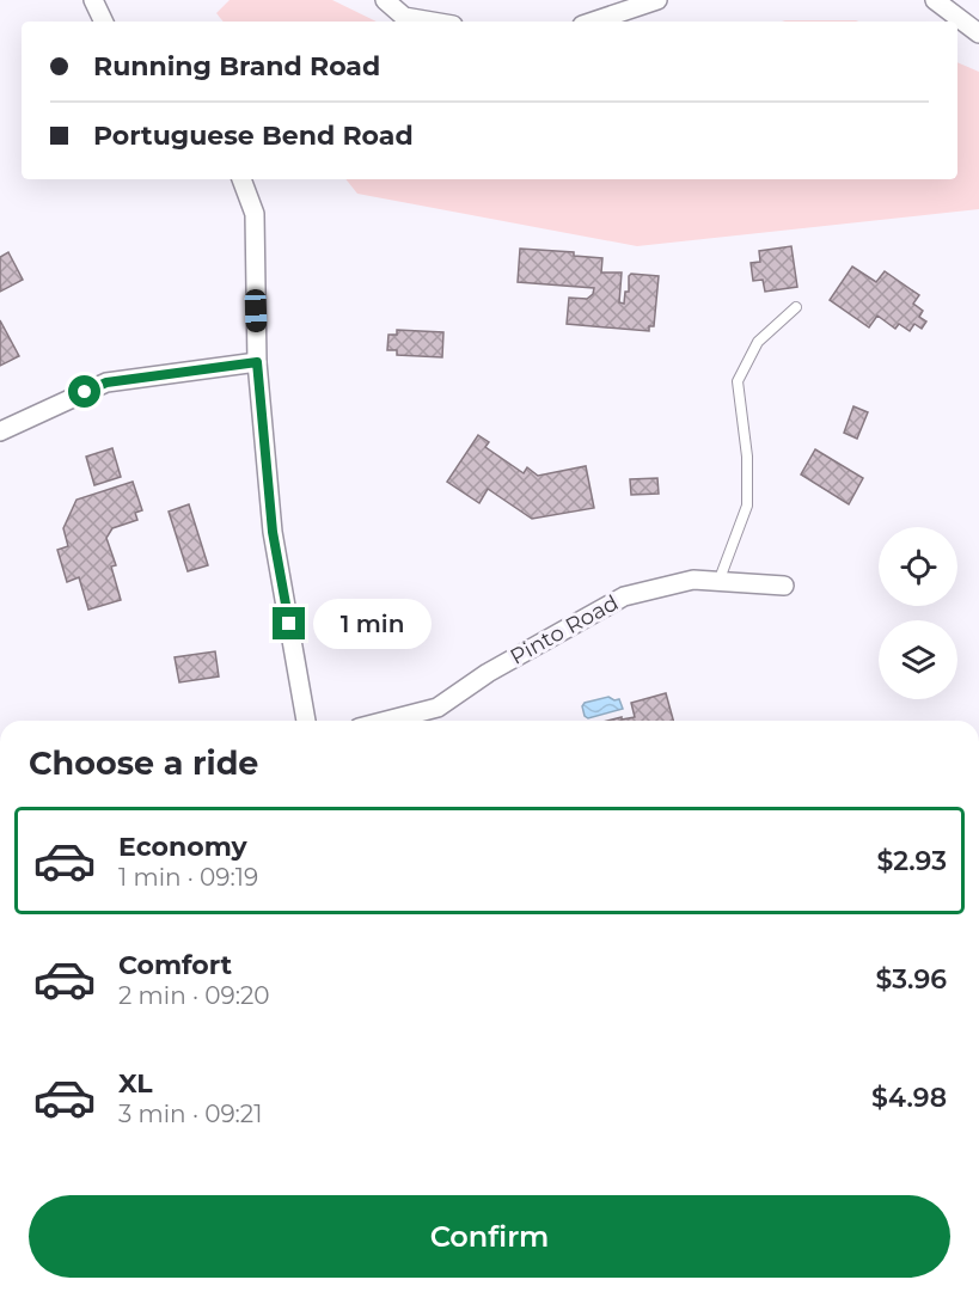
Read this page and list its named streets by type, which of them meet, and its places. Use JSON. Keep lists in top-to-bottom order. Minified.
{"streets":{"street":["Pinto Road"]},"page":{"banner":["Running Brand Road","Portuguese Bend Road"],"bubble":"1 min","heading":"Choose a ride","list":[{"name":"Economy","note":"1 min · 09:19","value":"$2.93"},{"name":"Comfort","note":"2 min · 09:20","value":"$3.96"},{"name":"XL","note":"3 min · 09:21","value":"$4.98"}],"buttons":"Confirm"}}
